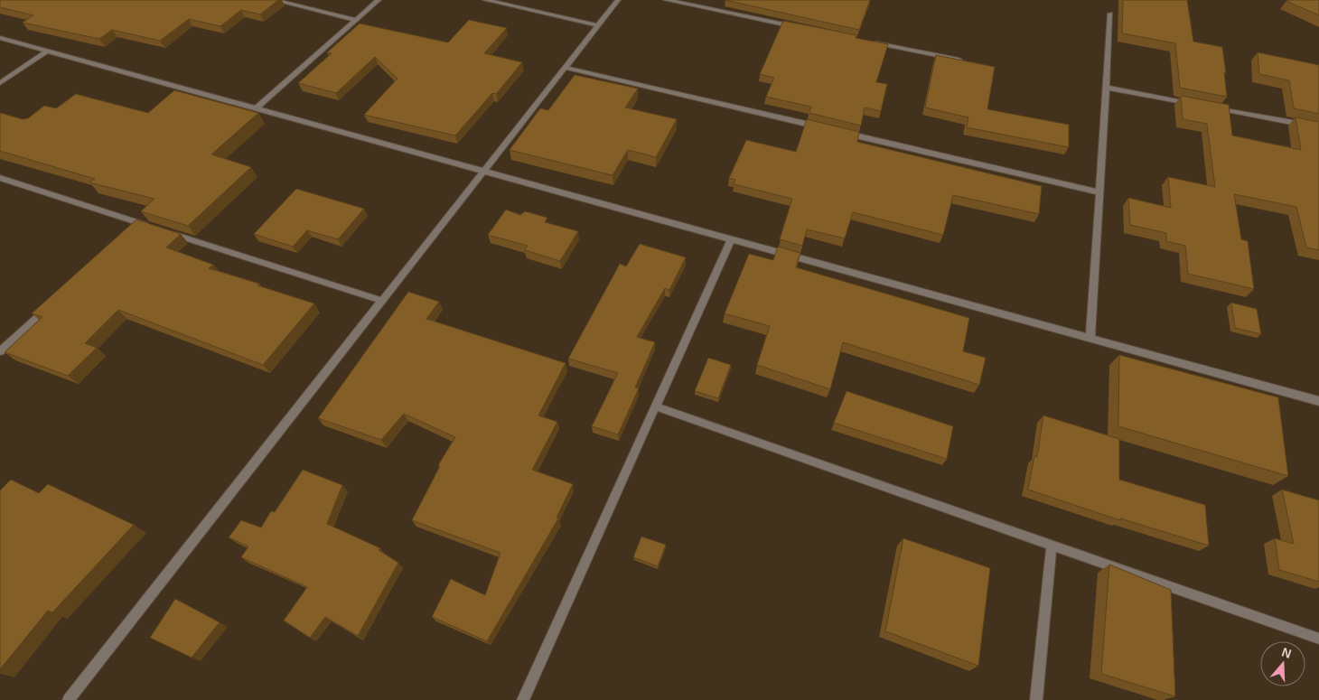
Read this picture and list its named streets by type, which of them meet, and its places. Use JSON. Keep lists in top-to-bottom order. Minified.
{"north":"top"}
